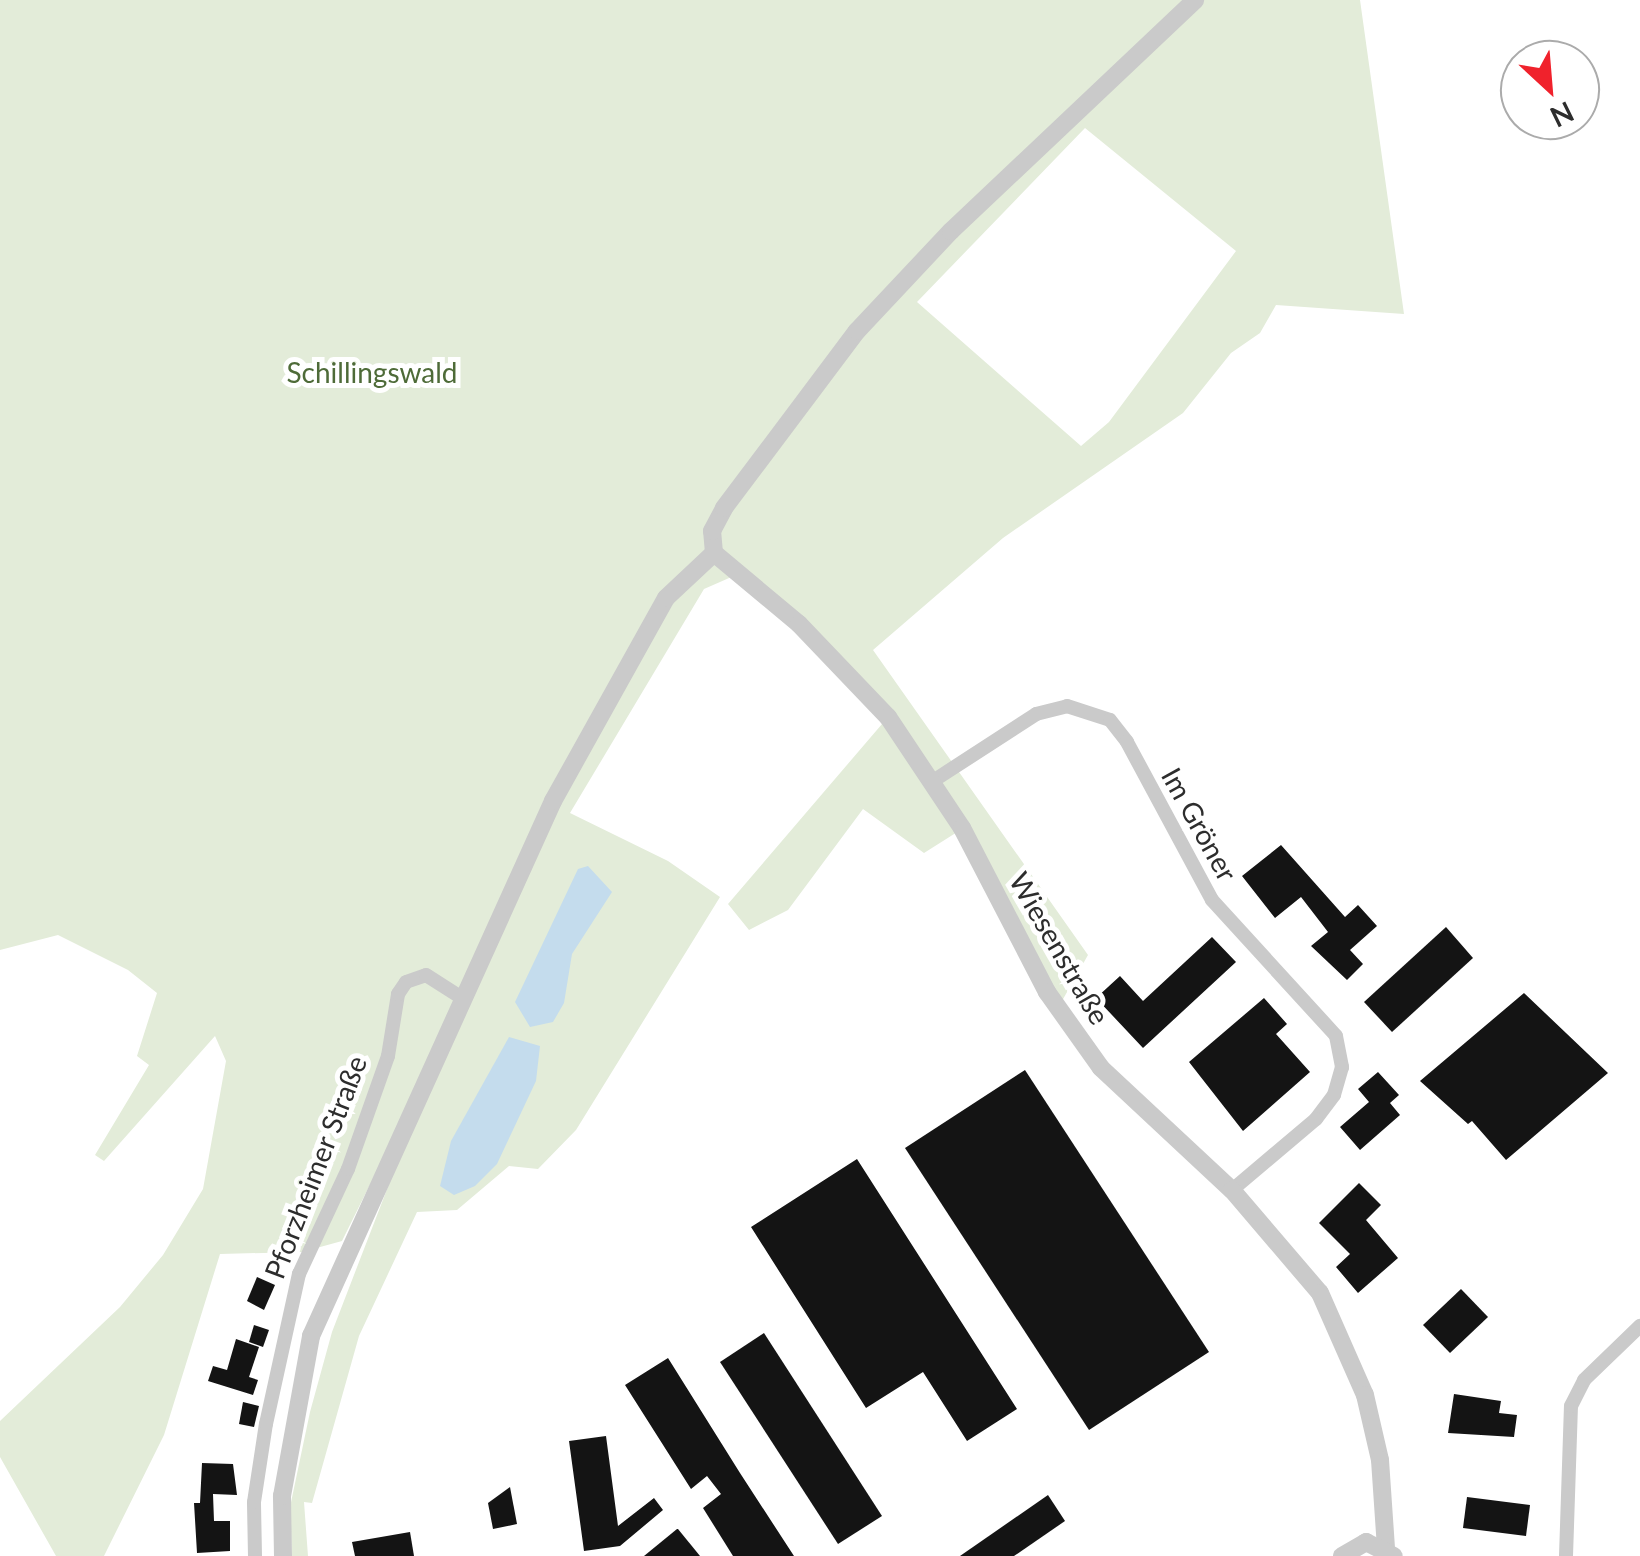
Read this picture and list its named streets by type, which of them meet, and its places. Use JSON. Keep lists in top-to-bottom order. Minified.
{"streets":{"street":["Im Gröner","Wiesenstraße","Pforzheimer Straße"]},"crossings":[["Im Gröner","Wiesenstraße"]],"parks":["Schillingswald"],"north":"bottom right"}
